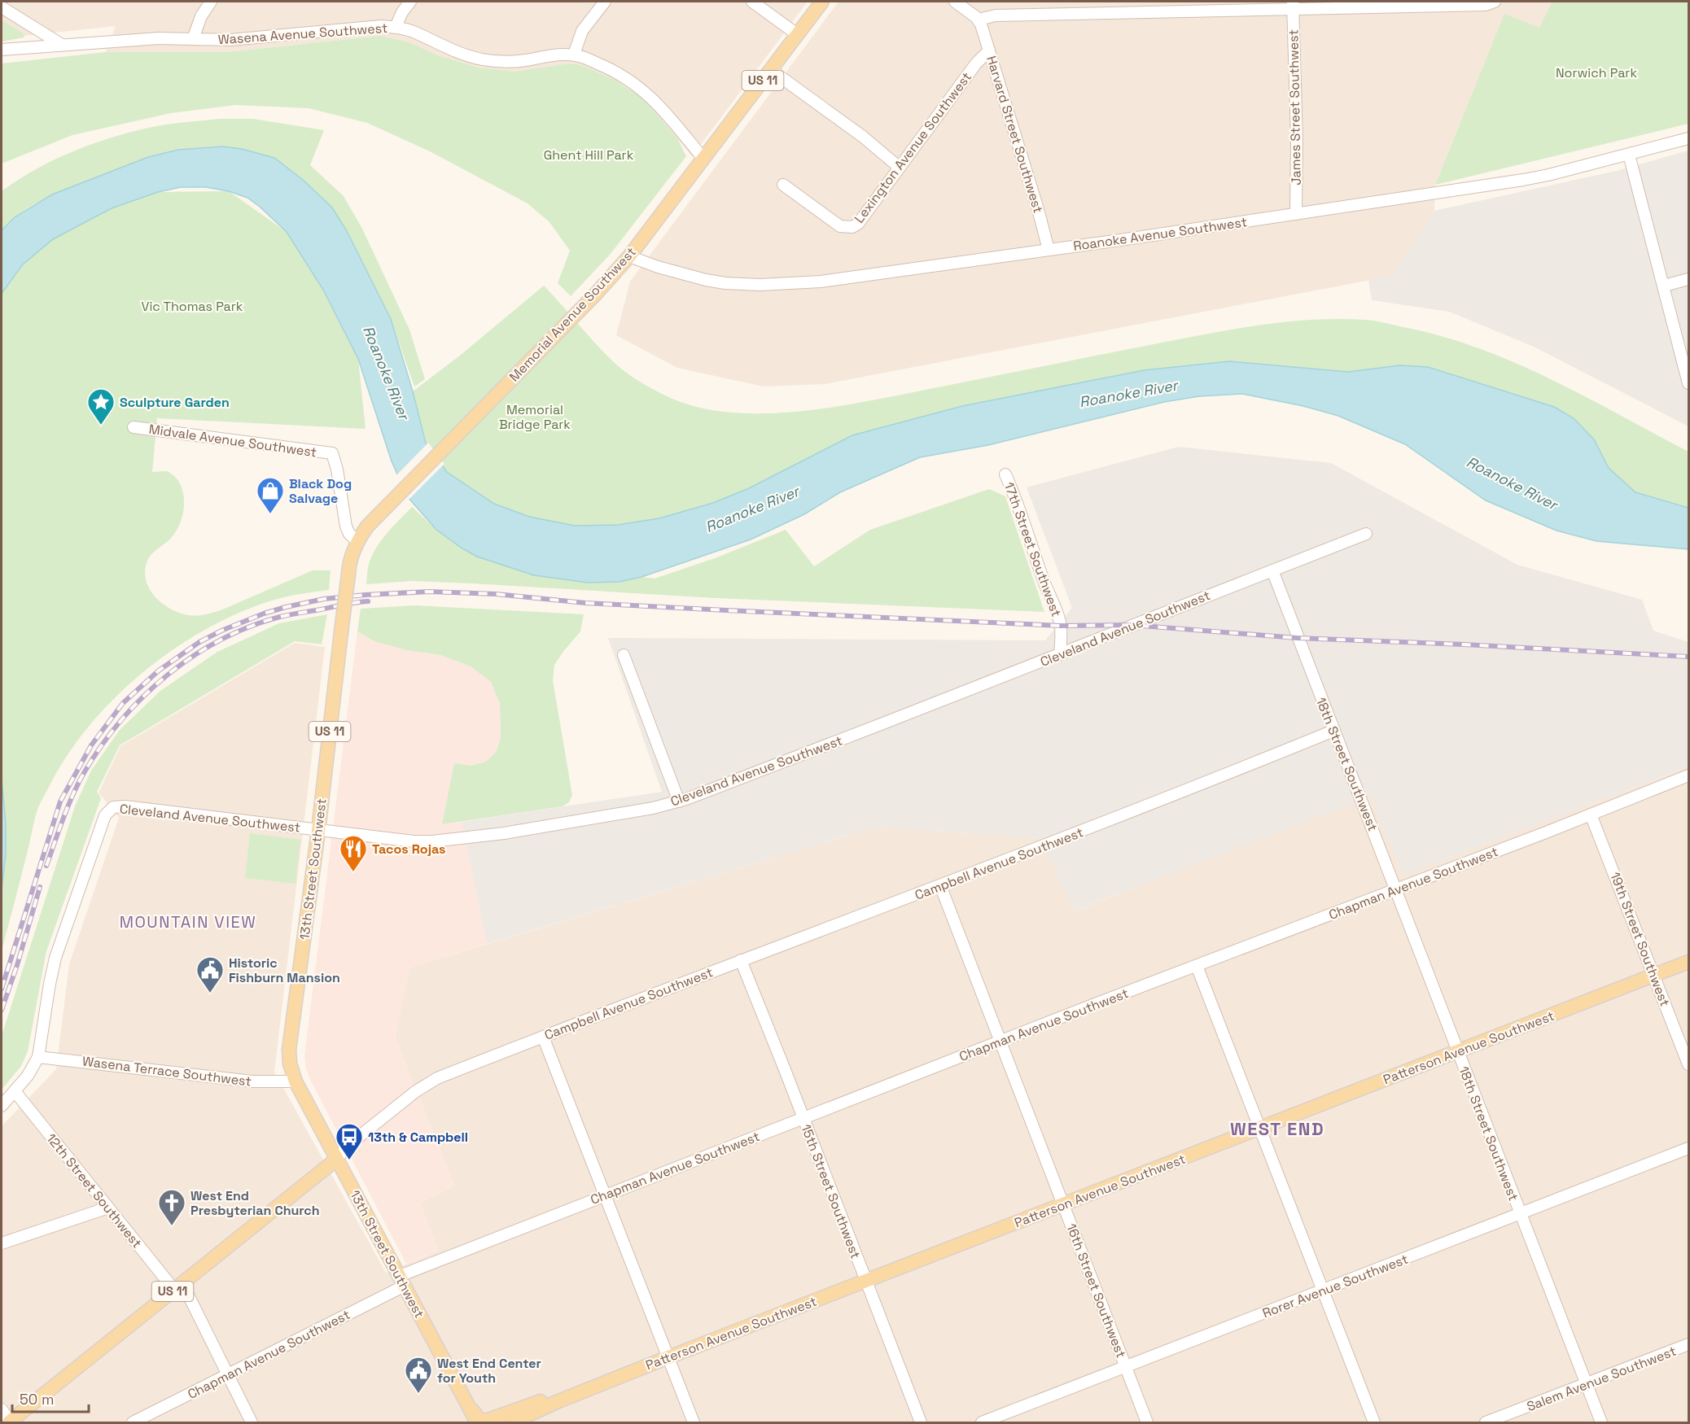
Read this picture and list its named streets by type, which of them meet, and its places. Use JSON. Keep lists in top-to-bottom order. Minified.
{"streets":{"main road":["US 11","Memorial Avenue Southwest","Campbell Avenue Southwest","13th Street Southwest","Patterson Avenue Southwest"],"street":["Wasena Avenue Southwest","James Street Southwest","Harvard Street Southwest","Lexington Avenue Southwest","Roanoke Avenue Southwest","Midvale Avenue Southwest","17th Street Southwest","Cleveland Avenue Southwest","18th Street Southwest","Chapman Avenue Southwest","19th Street Southwest","Wasena Terrace Southwest","12th Street Southwest","15th Street Southwest","Rorer Avenue Southwest","16th Street Southwest","Salem Avenue Southwest"]},"crossings":[["Wasena Avenue Southwest","Memorial Avenue Southwest"],["James Street Southwest","Roanoke Avenue Southwest"],["Harvard Street Southwest","Lexington Avenue Southwest"],["Harvard Street Southwest","Roanoke Avenue Southwest"],["Roanoke Avenue Southwest","Memorial Avenue Southwest"],["Memorial Avenue Southwest","Midvale Avenue Southwest"],["Memorial Avenue Southwest","13th Street Southwest"],["Midvale Avenue Southwest","13th Street Southwest"],["17th Street Southwest","Cleveland Avenue Southwest"],["Cleveland Avenue Southwest","18th Street Southwest"],["Cleveland Avenue Southwest","13th Street Southwest"],["Cleveland Avenue Southwest","Wasena Terrace Southwest"],["18th Street Southwest","Campbell Avenue Southwest"],["18th Street Southwest","Chapman Avenue Southwest"],["18th Street Southwest","Patterson Avenue Southwest"],["18th Street Southwest","Rorer Avenue Southwest"],["18th Street Southwest","Salem Avenue Southwest"],["Campbell Avenue Southwest","13th Street Southwest"],["Campbell Avenue Southwest","12th Street Southwest"],["Campbell Avenue Southwest","15th Street Southwest"],["Campbell Avenue Southwest","16th Street Southwest"],["13th Street Southwest","Chapman Avenue Southwest"],["13th Street Southwest","Wasena Terrace Southwest"],["Chapman Avenue Southwest","19th Street Southwest"],["Chapman Avenue Southwest","12th Street Southwest"],["Chapman Avenue Southwest","15th Street Southwest"],["Chapman Avenue Southwest","16th Street Southwest"],["19th Street Southwest","Patterson Avenue Southwest"],["Patterson Avenue Southwest","15th Street Southwest"],["Patterson Avenue Southwest","16th Street Southwest"],["Rorer Avenue Southwest","16th Street Southwest"]],"districts":["MOUNTAIN VIEW","WEST END"],"water":["Roanoke River"],"parks":["Norwich Park","Ghent Hill Park","Vic Thomas Park","Memorial Bridge Park"],"places":{"place":["Sculpture Garden"],"shop":["Black Dog Salvage"],"restaurant":["Tacos Rojas"],"public building":["Historic Fishburn Mansion","West End Center for Youth"],"bus stop":["13th & Campbell"],"church":["West End Presbyterian Church"]},"scale_bar":"50 m"}
